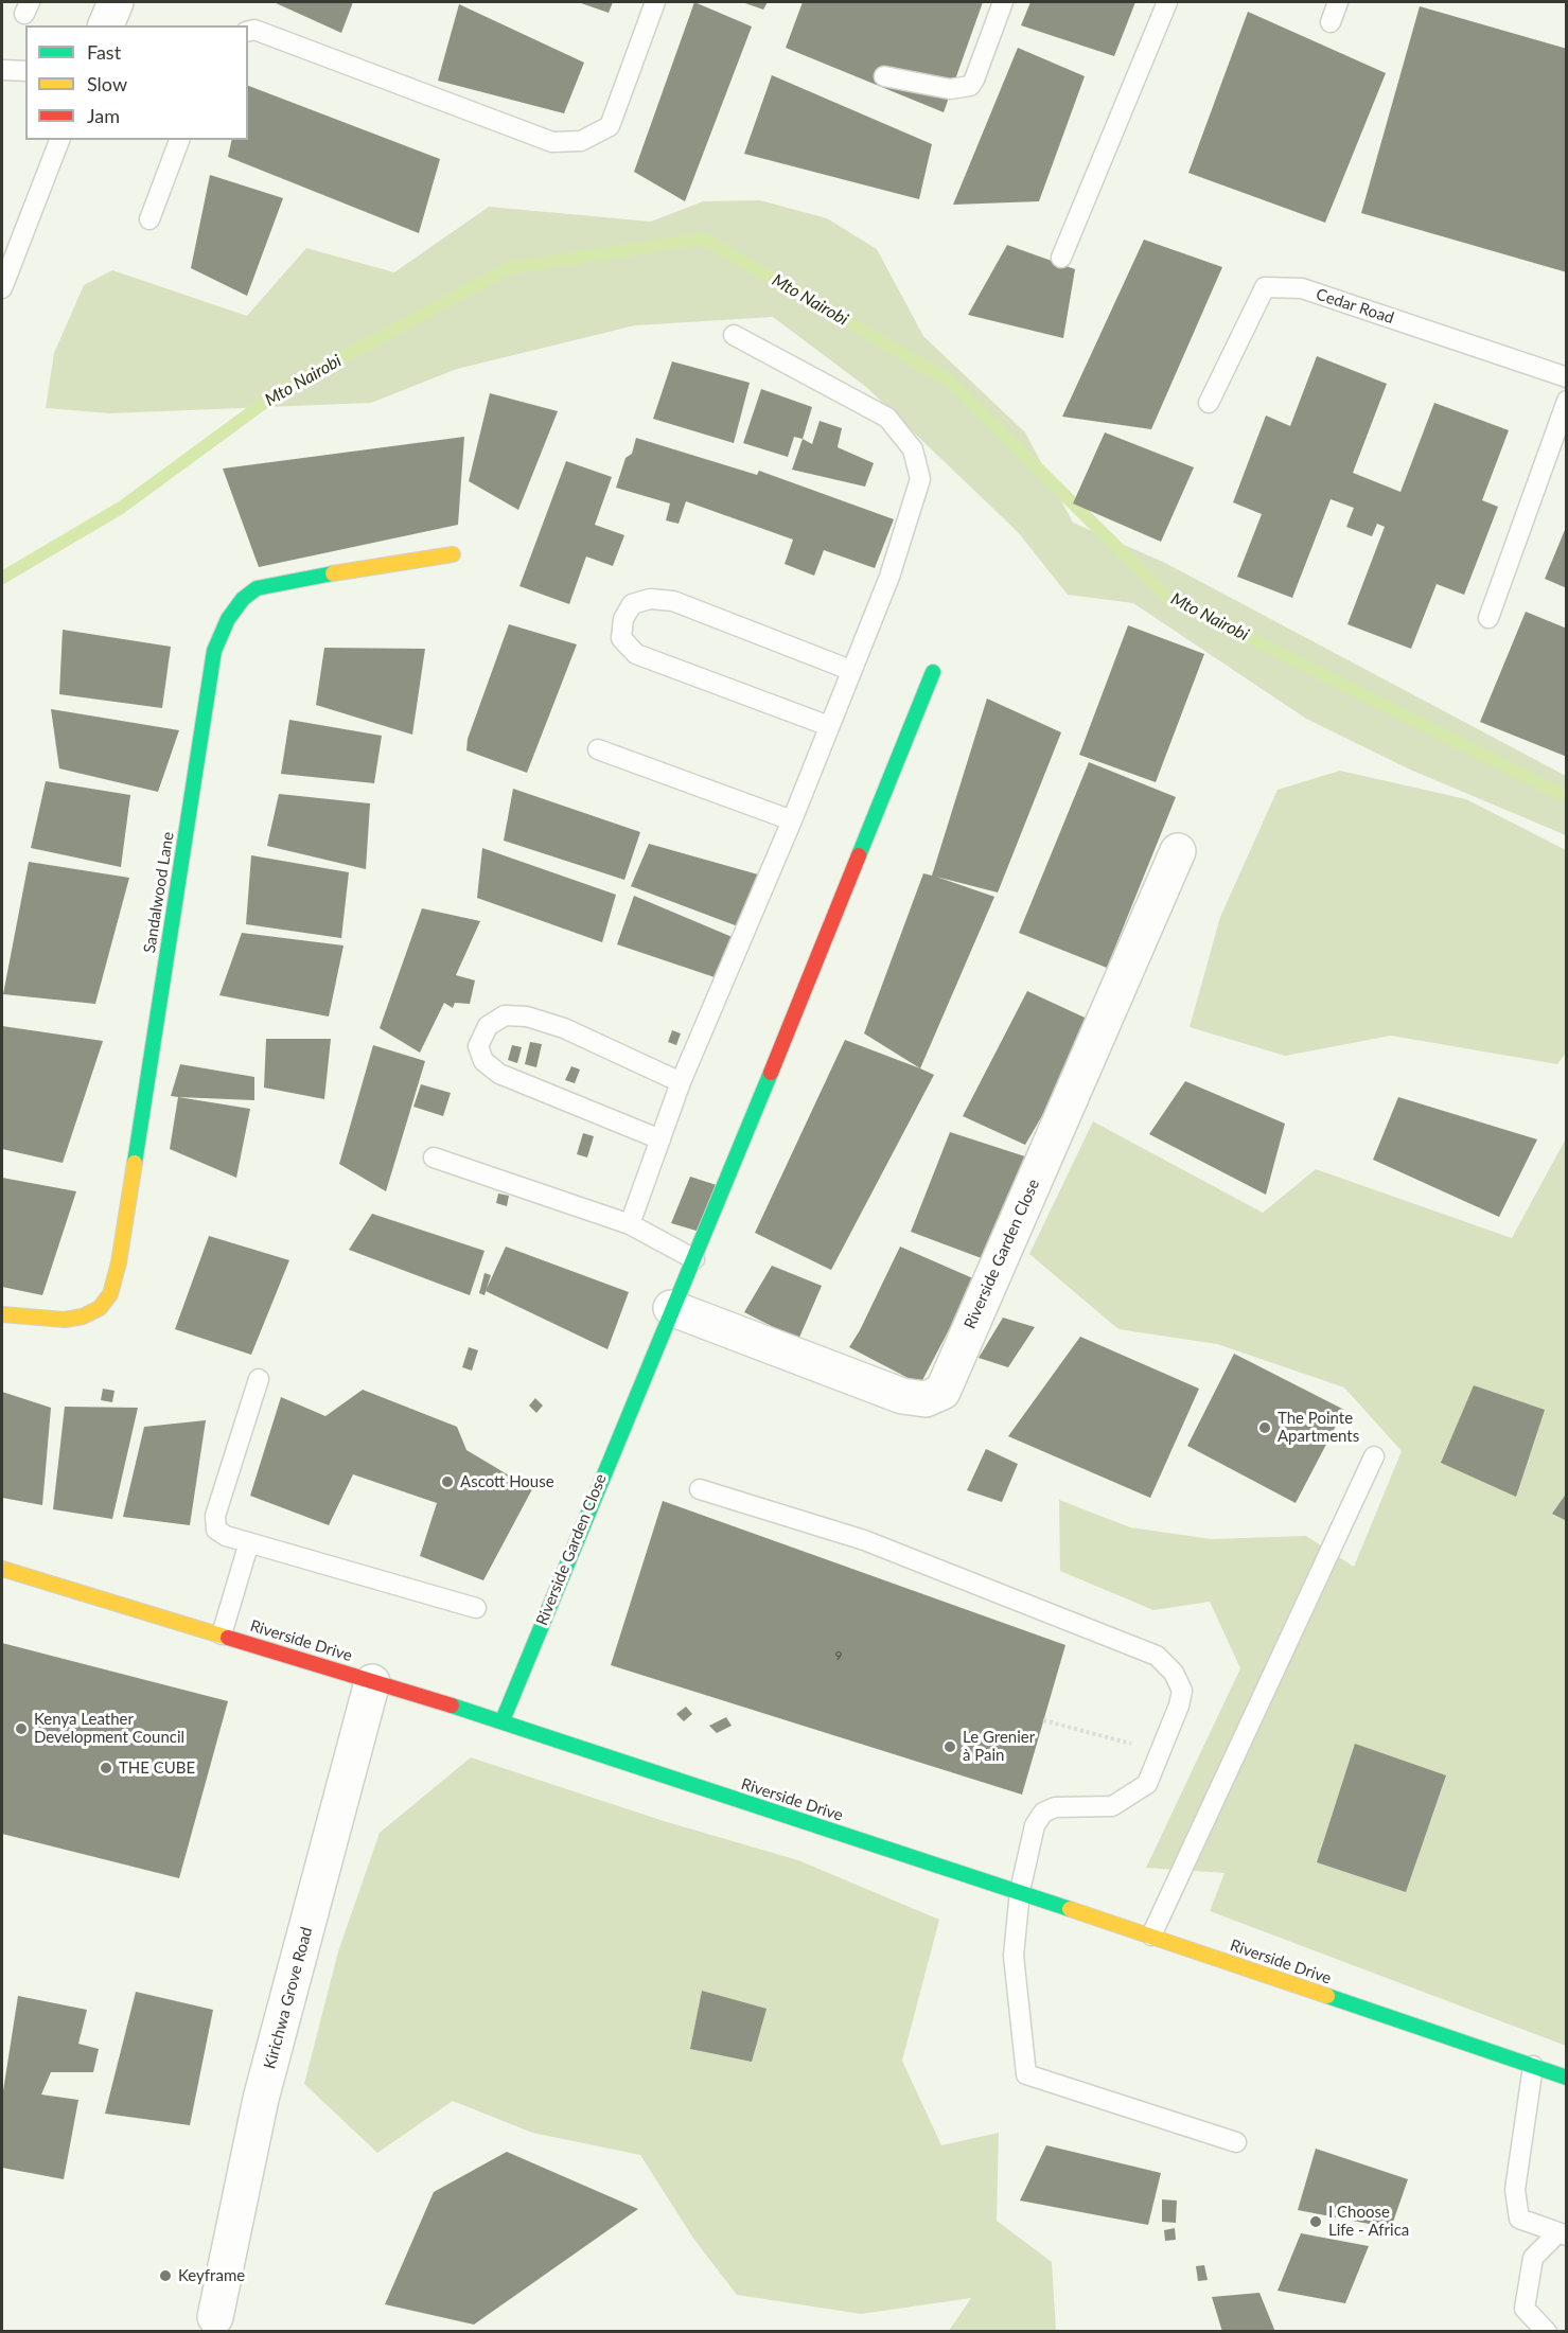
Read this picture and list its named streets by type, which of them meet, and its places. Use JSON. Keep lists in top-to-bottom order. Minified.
{"streets":{"street":["Sandalwood Lane","Riverside Garden Close","Riverside Drive","Kirichwa Grove Road"],"lane":["Cedar Road"]},"crossings":[["Riverside Garden Close","Riverside Drive"],["Riverside Drive","Kirichwa Grove Road"]],"water":["Mto Nairobi"],"places":["The Pointe Apartments","Ascott House","Kenya Leather Development Council","Le Grenier à Pain","THE CUBE","I Choose Life - Africa","Keyframe"],"house_numbers":["9"],"legend":["Fast","Slow","Jam"]}
